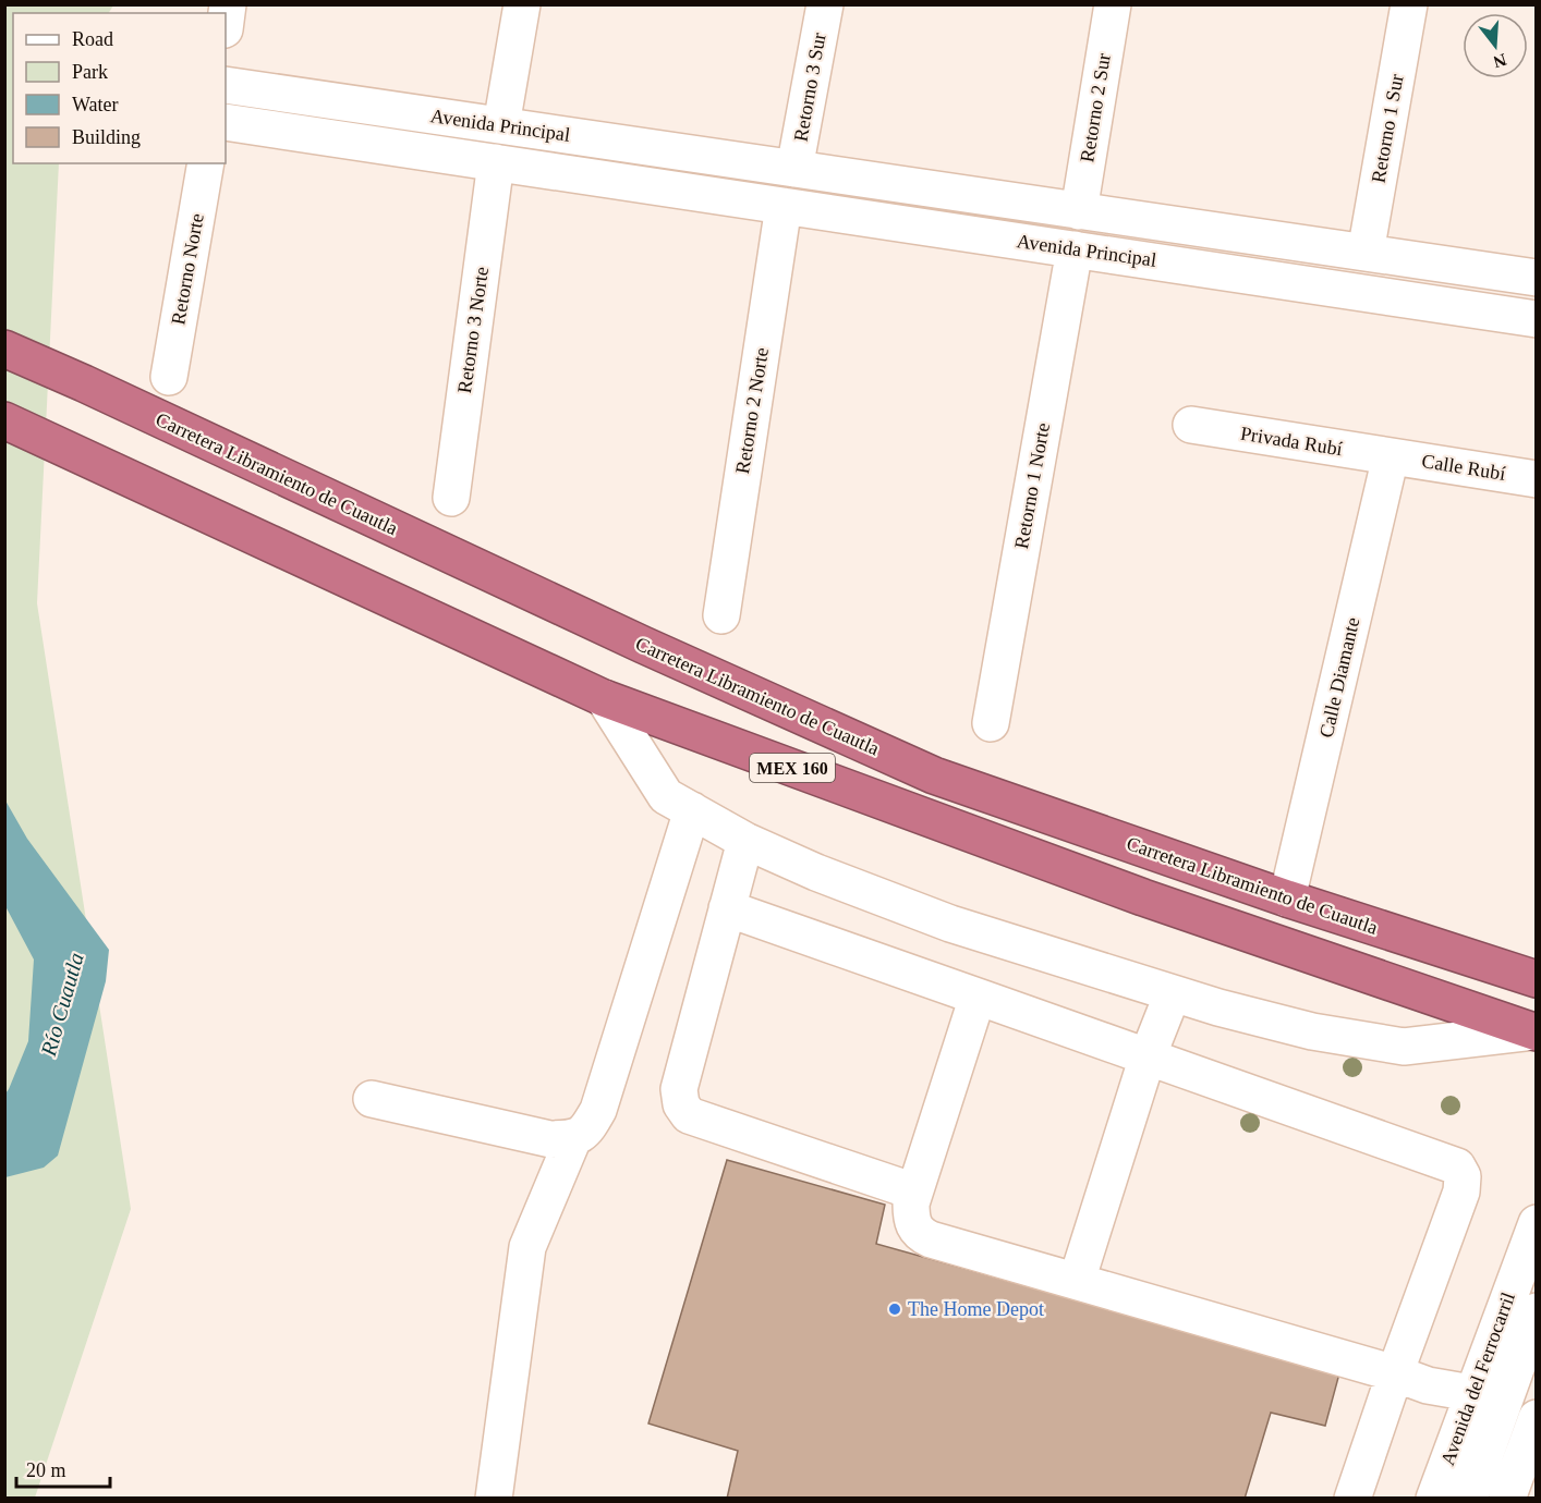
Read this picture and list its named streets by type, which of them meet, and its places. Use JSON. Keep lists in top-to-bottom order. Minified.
{"streets":{"highway":["Carretera Libramiento de Cuautla","MEX 160"],"street":["Retorno 3 Sur","Retorno 2 Sur","Avenida Principal","Retorno 1 Sur","Retorno Norte","Retorno 3 Norte","Retorno 2 Norte","Privada Rubí","Calle Rubí","Retorno 1 Norte","Calle Diamante","Avenida del Ferrocarril"]},"crossings":[["Retorno 3 Sur","Avenida Principal"],["Retorno 2 Sur","Avenida Principal"],["Avenida Principal","Retorno 1 Sur"],["Avenida Principal","Retorno 3 Norte"],["Avenida Principal","Retorno 2 Norte"],["Avenida Principal","Retorno 1 Norte"],["Privada Rubí","Calle Rubí"],["Privada Rubí","Calle Diamante"],["Calle Rubí","Calle Diamante"],["Carretera Libramiento de Cuautla","Calle Diamante"]],"water":["Río Cuautla"],"places":["The Home Depot"],"legend":["Road","Park","Water","Building"],"scale_bar":"20 m","north":"bottom"}
